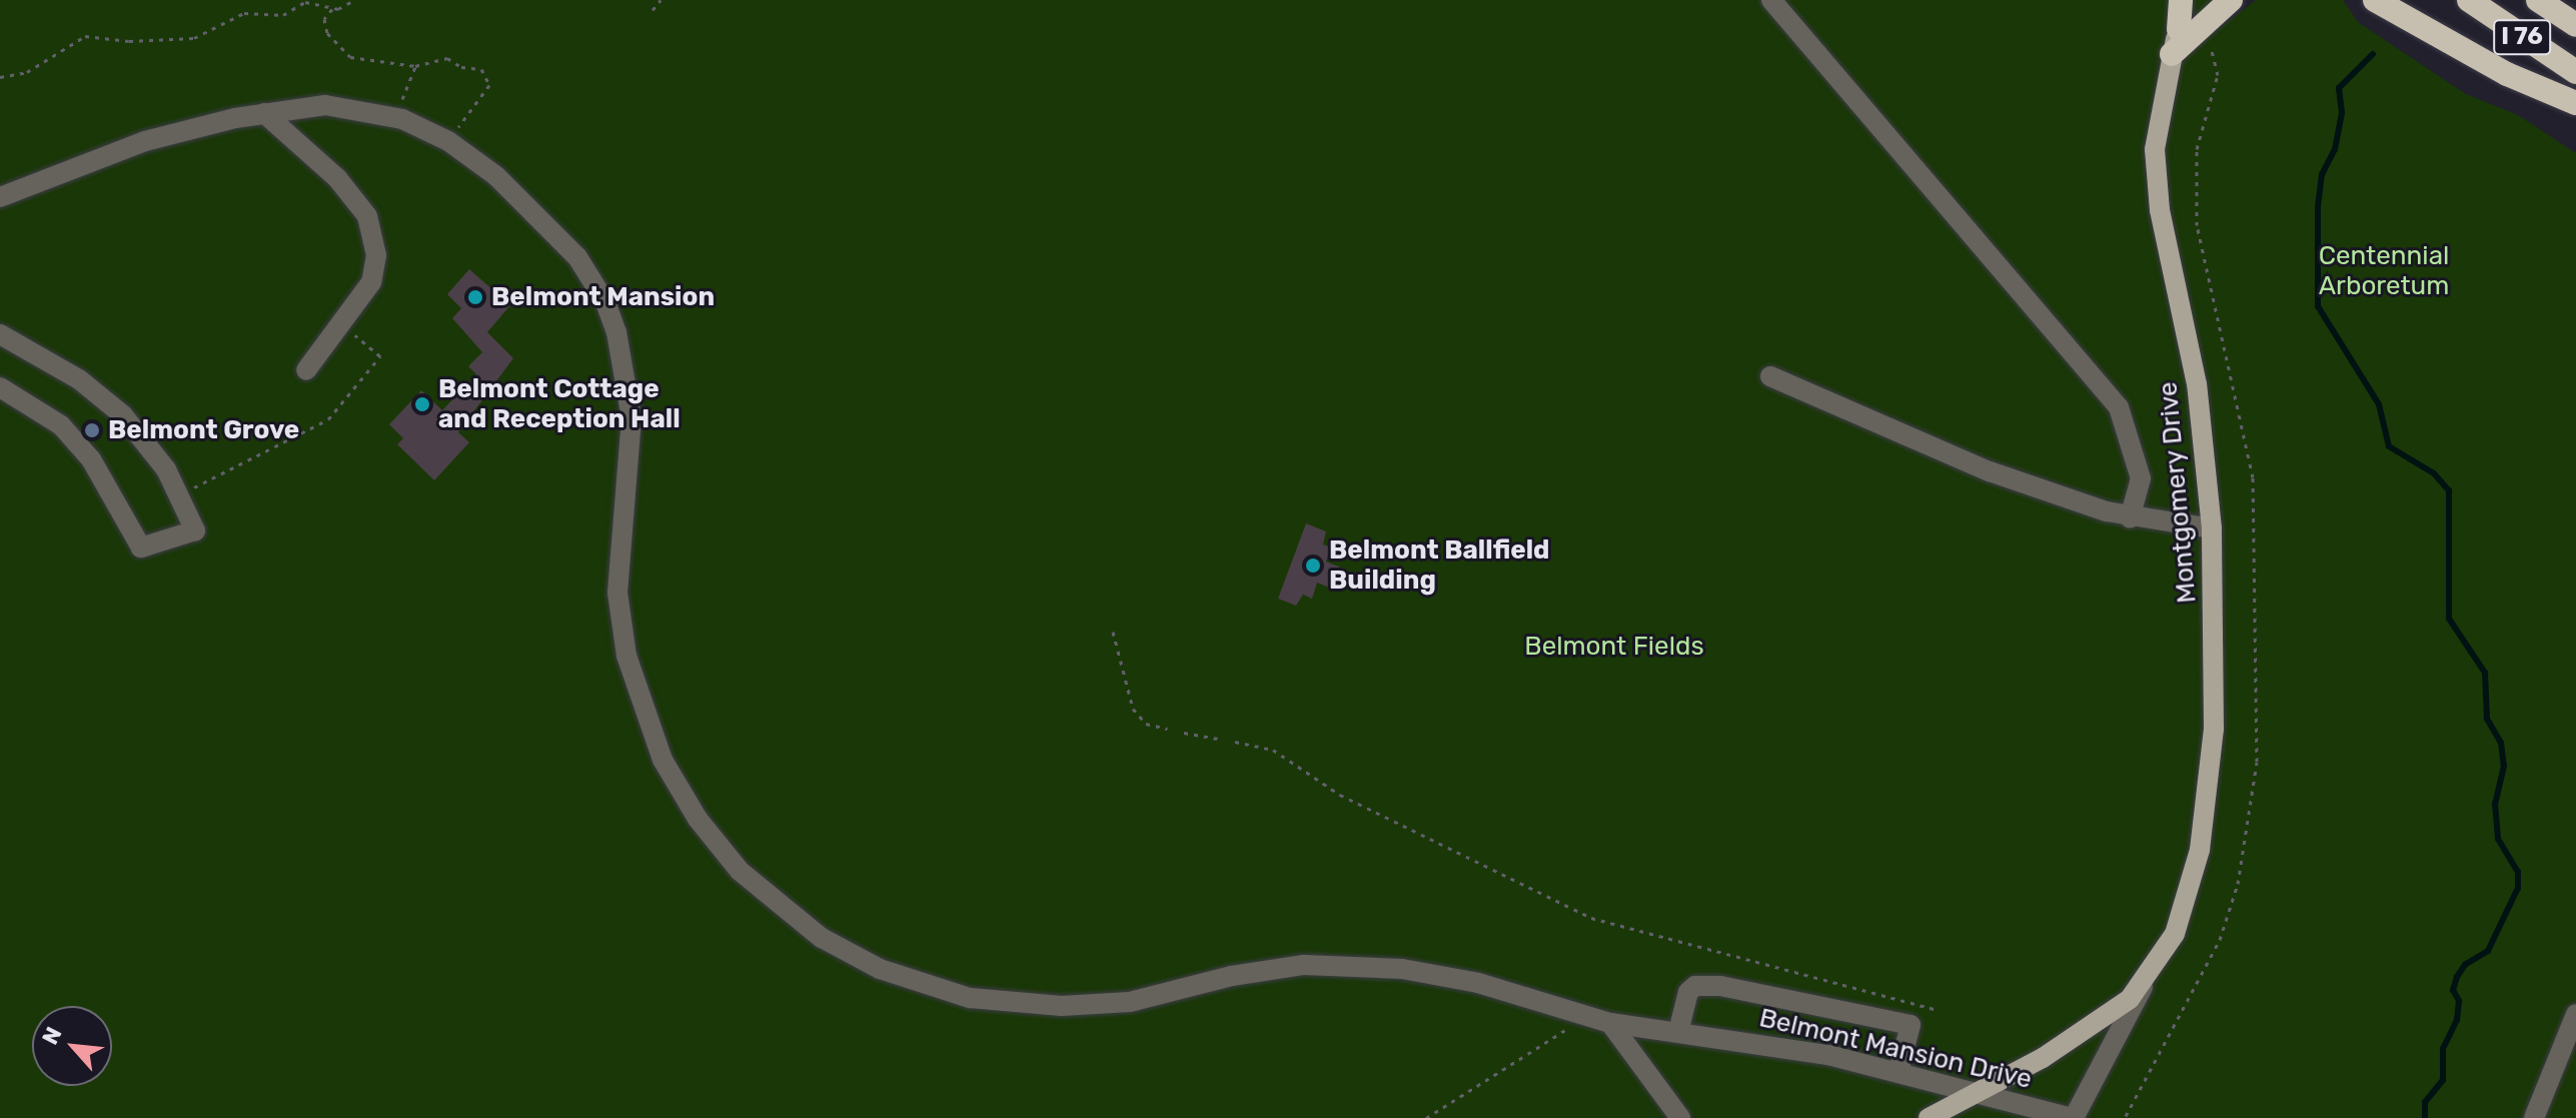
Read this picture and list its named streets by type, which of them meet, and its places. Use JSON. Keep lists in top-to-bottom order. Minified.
{"streets":{"highway":["I 76"],"main road":["Montgomery Drive"],"street":["Belmont Mansion Drive"]},"crossings":[["Montgomery Drive","Belmont Mansion Drive"]],"parks":["Centennial Arboretum","Belmont Fields"],"places":["Belmont Mansion","Belmont Cottage and Reception Hall","Belmont Grove","Belmont Ballfield Building"],"north":"top left"}
